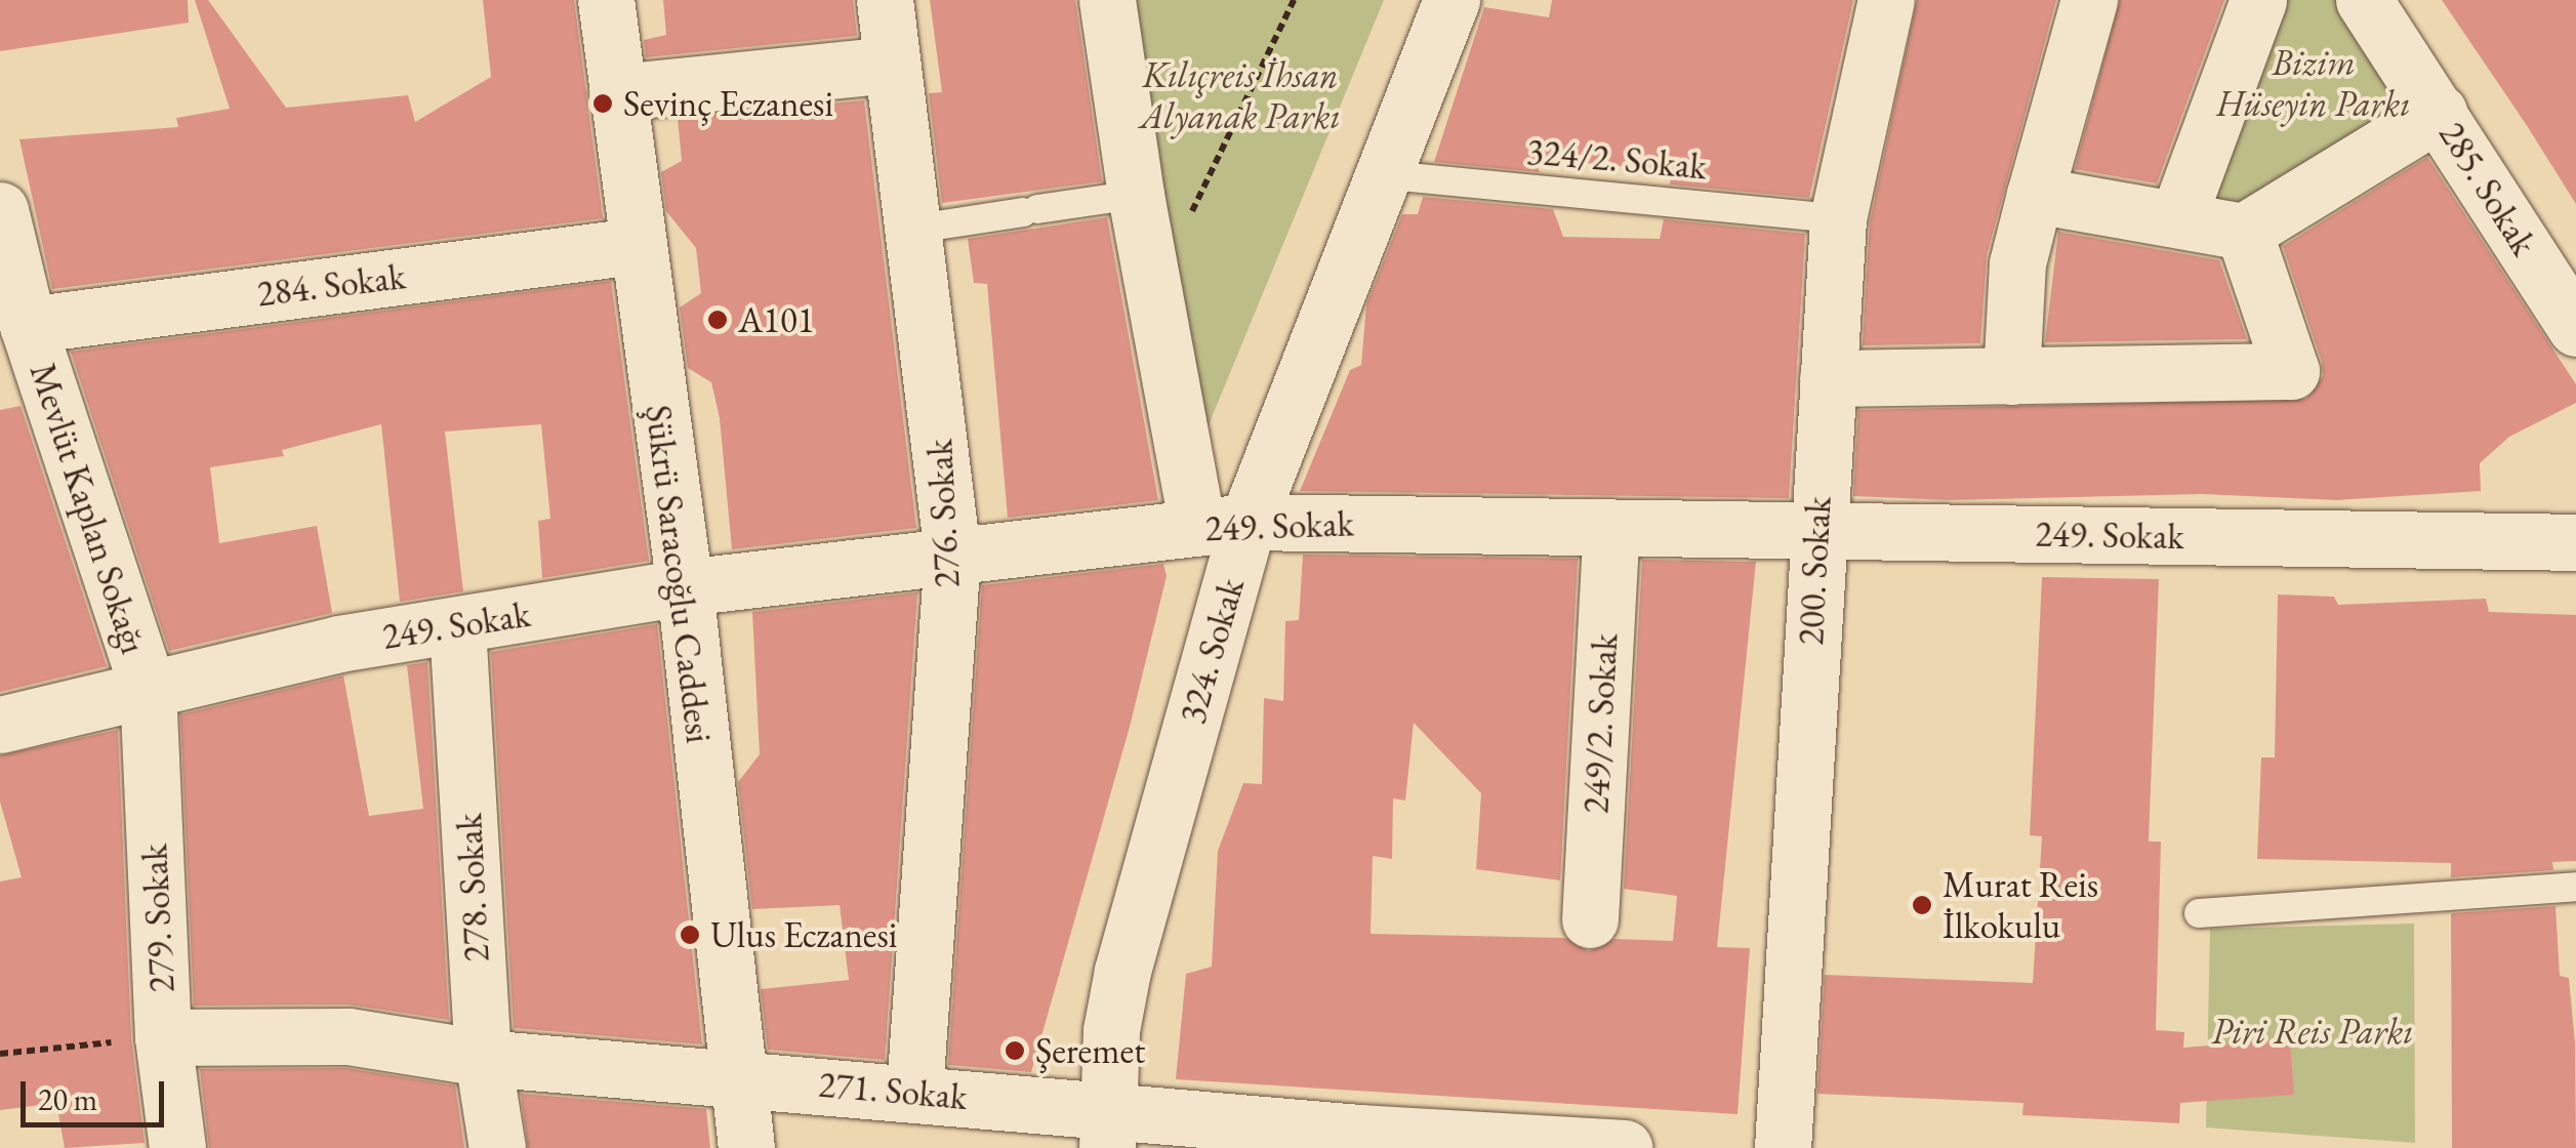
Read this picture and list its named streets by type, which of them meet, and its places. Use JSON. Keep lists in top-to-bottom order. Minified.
{"streets":{"street":["285. Sokak","284. Sokak","Mevlüt Kaplan Sokağı","276. Sokak","249. Sokak","200. Sokak","Şükrü Saracoğlu Caddesi","324. Sokak","249/2. Sokak","278. Sokak","279. Sokak","271. Sokak"],"lane":["324/2. Sokak"]},"crossings":[["324/2. Sokak","200. Sokak"],["324/2. Sokak","324. Sokak"],["284. Sokak","Mevlüt Kaplan Sokağı"],["284. Sokak","Şükrü Saracoğlu Caddesi"],["Mevlüt Kaplan Sokağı","249. Sokak"],["Mevlüt Kaplan Sokağı","279. Sokak"],["276. Sokak","249. Sokak"],["276. Sokak","271. Sokak"],["249. Sokak","200. Sokak"],["249. Sokak","Şükrü Saracoğlu Caddesi"],["249. Sokak","324. Sokak"],["249. Sokak","249/2. Sokak"],["249. Sokak","278. Sokak"],["249. Sokak","279. Sokak"],["Şükrü Saracoğlu Caddesi","271. Sokak"],["324. Sokak","271. Sokak"],["278. Sokak","271. Sokak"],["279. Sokak","271. Sokak"]],"parks":["Bizim Hüseyin Parkı","Kılıçreis İhsan Alyanak Parkı","Piri Reis Parkı"],"places":["Sevinç Eczanesi","A101","Murat Reis İlkokulu","Ulus Eczanesi","Şeremet"],"scale_bar":"20 m"}
